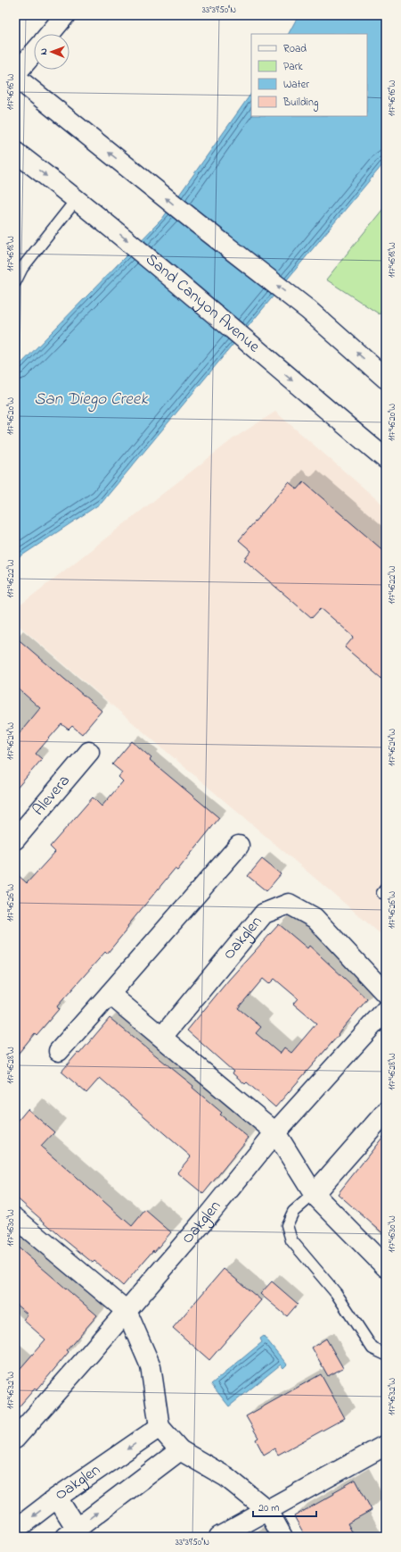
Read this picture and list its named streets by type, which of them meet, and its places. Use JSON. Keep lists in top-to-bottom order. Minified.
{"streets":{"street":["Sand Canyon Avenue","Alevera","Oakglen"]},"water":["San Diego Creek"],"legend":["Road","Park","Water","Building"],"scale_bar":"20 m","north":"left","coordinates":["33°39'50\"N","117°46'16\"W","117°46'18\"W","117°46'20\"W","117°46'22\"W","117°46'24\"W","117°46'26\"W","117°46'28\"W","117°46'30\"W","117°46'32\"W"]}
